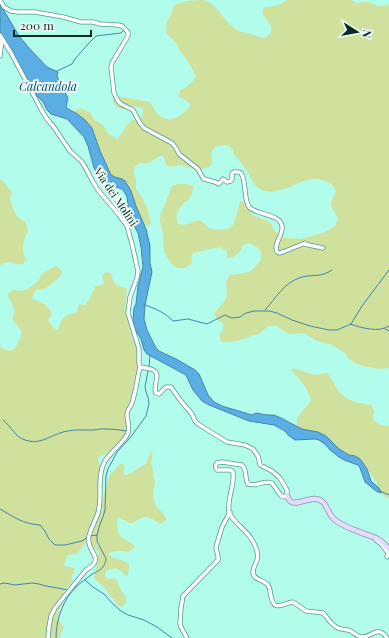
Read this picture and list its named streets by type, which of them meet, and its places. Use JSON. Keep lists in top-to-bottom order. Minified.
{"streets":{"street":["Via dei Molini"]},"water":["Calcandola"],"scale_bar":"200 m","north":"right"}
